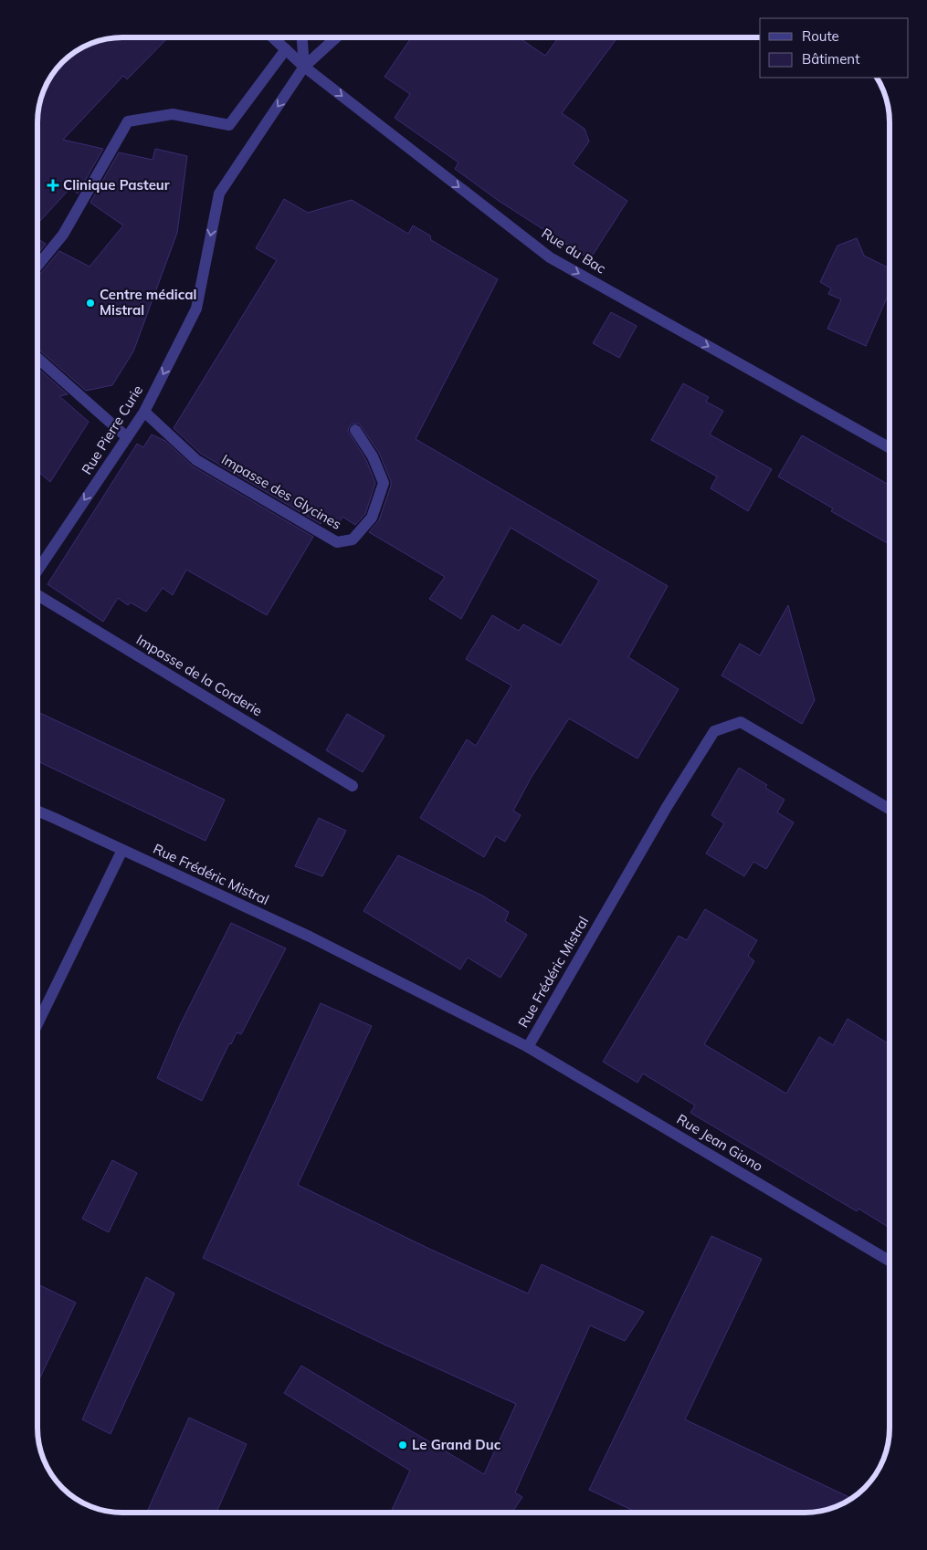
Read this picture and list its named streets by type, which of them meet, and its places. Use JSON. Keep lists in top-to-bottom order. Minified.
{"streets":{"street":["Rue du Bac","Rue Pierre Curie","Impasse des Glycines","Impasse de la Corderie","Rue Frédéric Mistral","Rue Jean Giono"]},"crossings":[["Rue du Bac","Rue Pierre Curie"],["Rue Pierre Curie","Impasse des Glycines"],["Rue Frédéric Mistral","Rue Jean Giono"]],"one_way":["Rue du Bac","Rue Pierre Curie"],"places":{"health":["Clinique Pasteur"],"other":["Centre médical Mistral","Le Grand Duc"]},"legend":["Route","Bâtiment"]}
